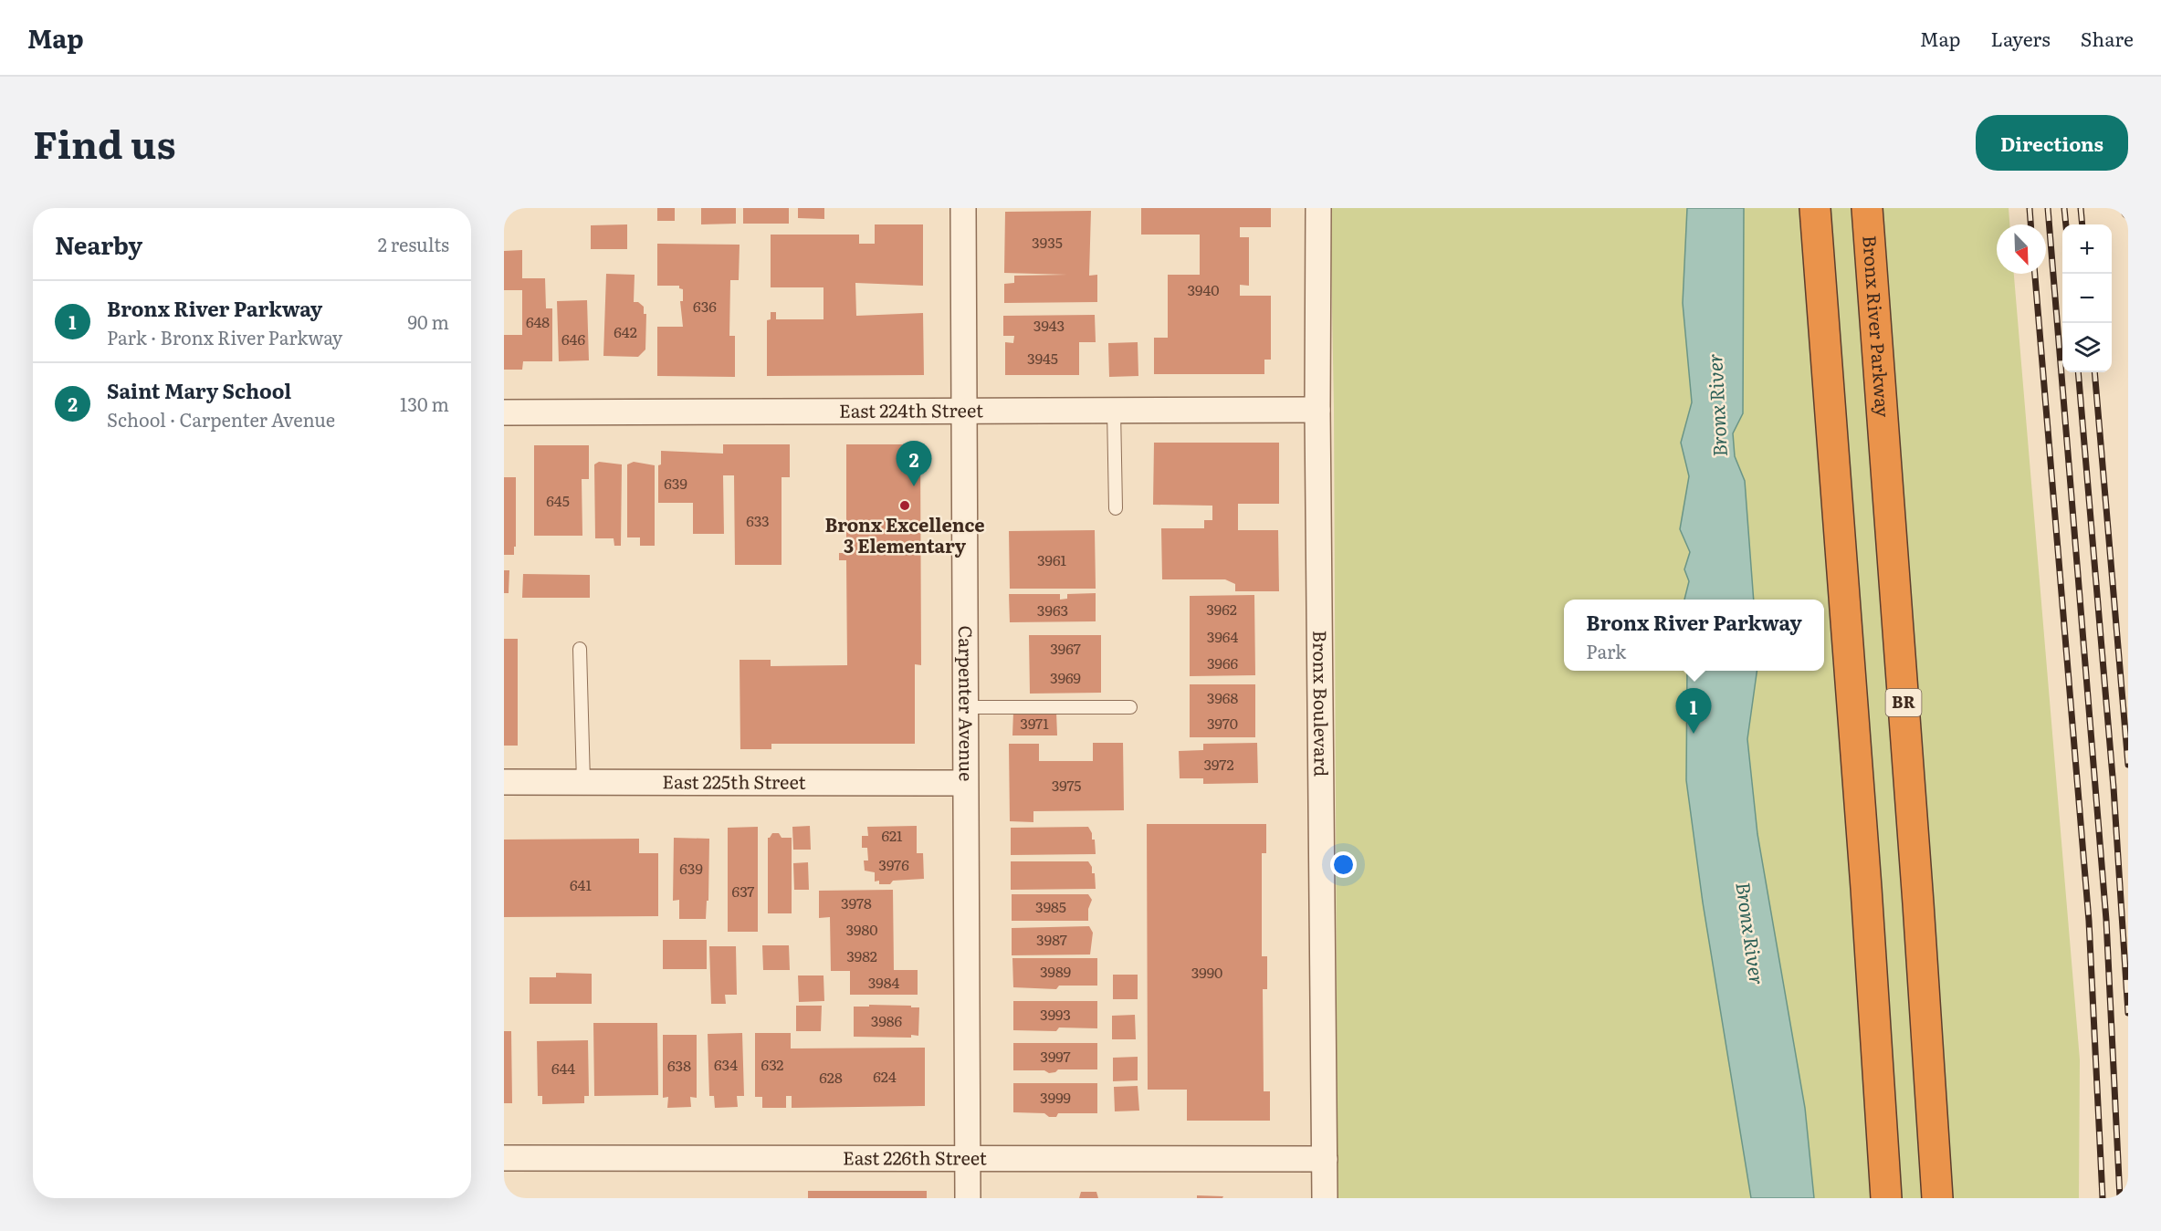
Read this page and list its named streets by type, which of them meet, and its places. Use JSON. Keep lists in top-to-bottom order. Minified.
{"streets":{"highway":["Bronx River Parkway","BR"],"street":["East 224th Street","Carpenter Avenue","Bronx Boulevard","East 225th Street","East 226th Street"]},"crossings":[["East 224th Street","Carpenter Avenue"],["East 224th Street","Bronx Boulevard"],["Carpenter Avenue","East 225th Street"],["Carpenter Avenue","East 226th Street"],["Bronx Boulevard","East 226th Street"]],"water":["Bronx River"],"places":["Bronx Excellence 3 Elementary"],"house_numbers":["3935","3940","636","648","3943","642","646","3945","639","645","633","3961","3962","3963","3964","3967","3966","3969","3968","3971","3970","3972","3975","621","3976","639","641","637","3978","3985","3980","3987","3982","3989","3990","3984","3993","3986","3997","634","632","638","644","624","628","3999"],"north":"bottom right","page":{"header":"Map","nav":["Map","Layers","Share"],"title":"Find us","buttons":"Directions","heading":["Nearby","2 results"],"map_buttons":["+","−"],"list":[{"mark":"1","name":"Bronx River Parkway","note":"Park · Bronx River Parkway","value":"90 m"},{"mark":"2","name":"Saint Mary School","note":"School · Carpenter Avenue","value":"130 m"}],"pins":["2","1"],"popup":["Bronx River Parkway","Park"]}}
